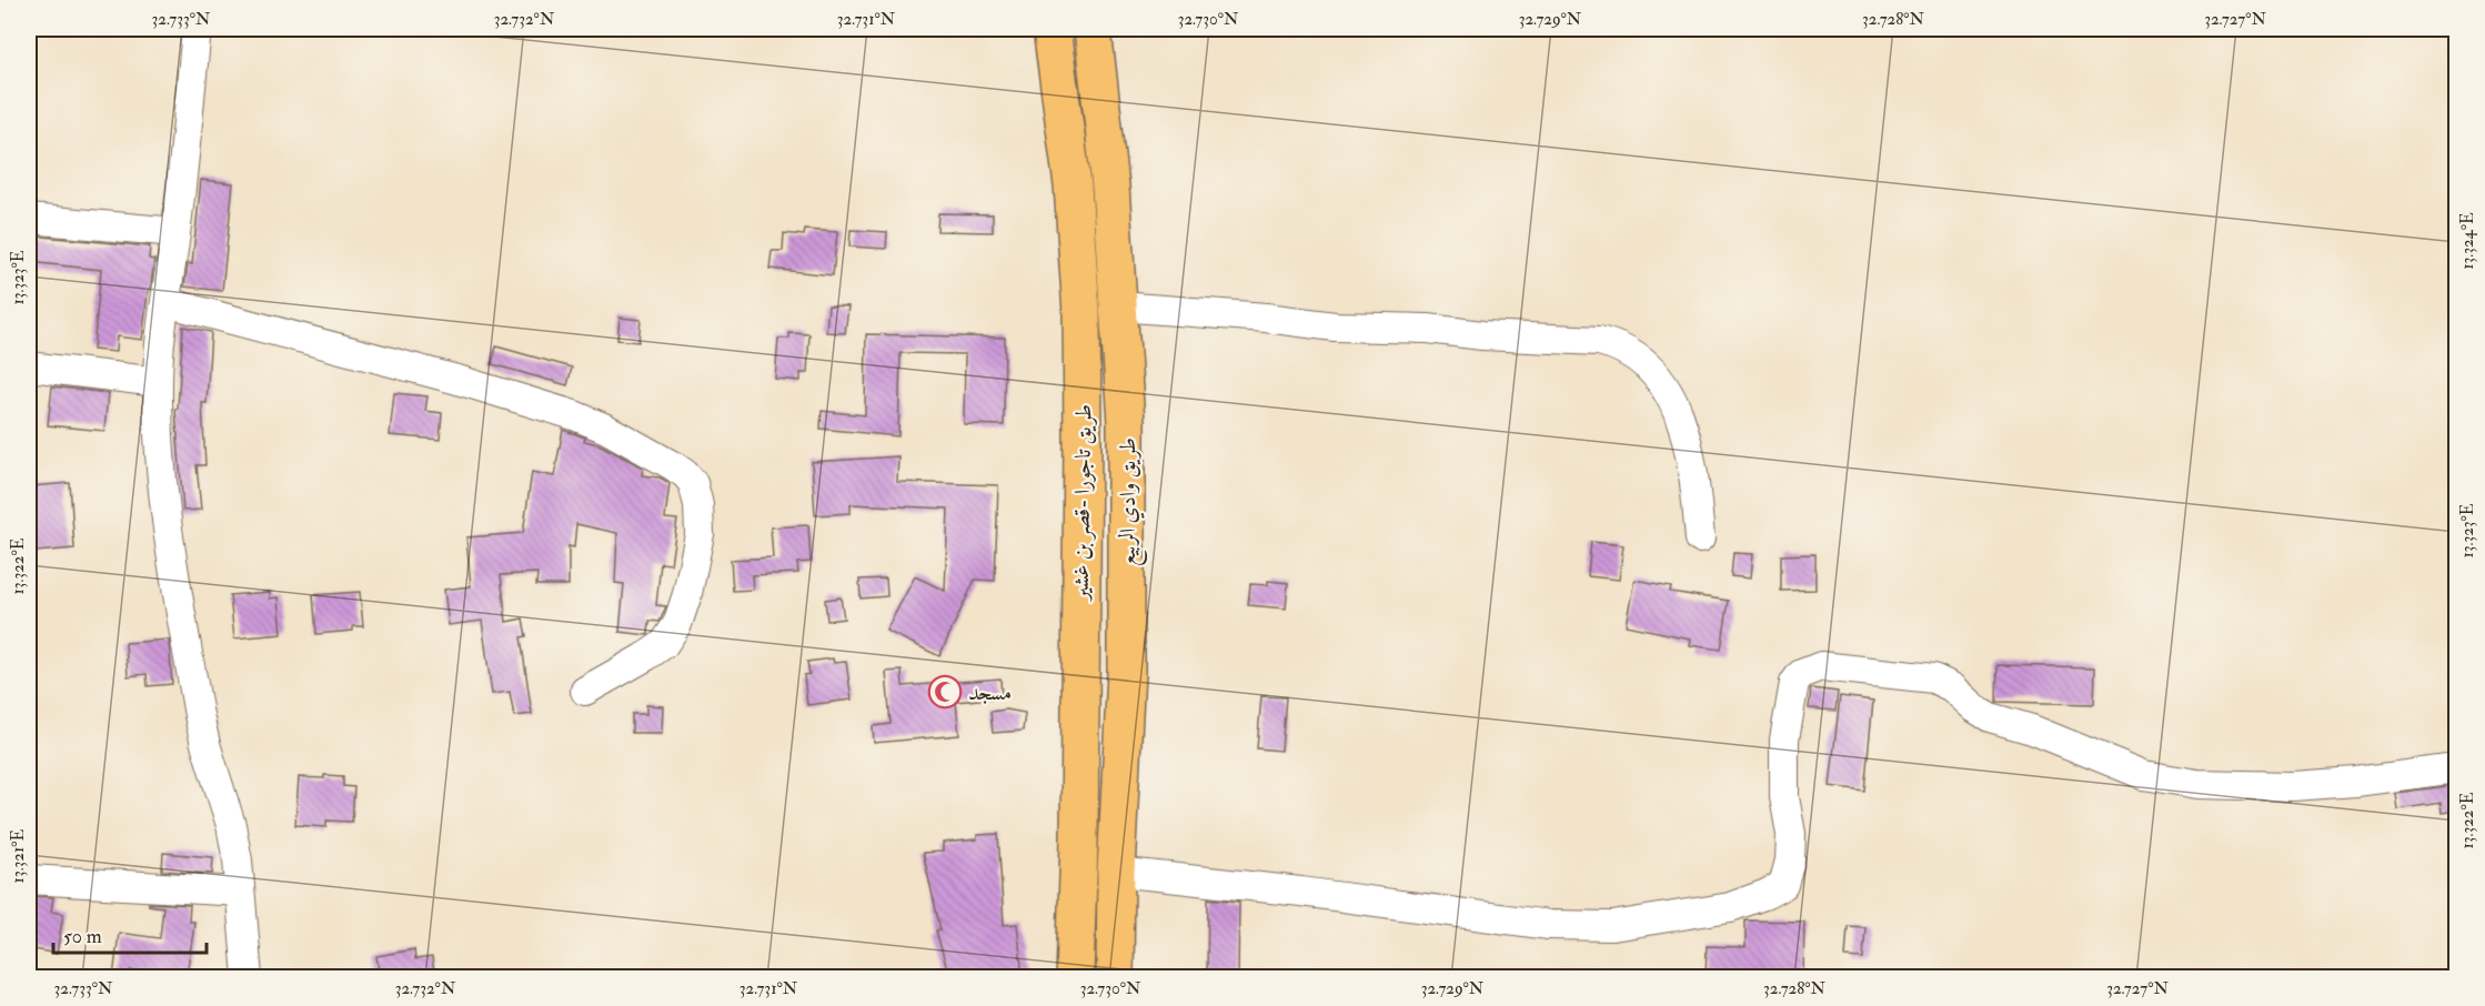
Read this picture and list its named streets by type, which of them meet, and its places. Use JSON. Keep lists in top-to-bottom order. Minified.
{"streets":{"highway":["طريق تاجورا -قصر بن غشير","طريق وادي الربيع"]},"places":{"mosque":["مسجد"]},"scale_bar":"50 m","coordinates":["32.733°N","32.732°N","32.731°N","32.730°N","32.729°N","32.728°N","32.727°N","13.324°E","13.323°E","13.322°E","13.321°E"]}
